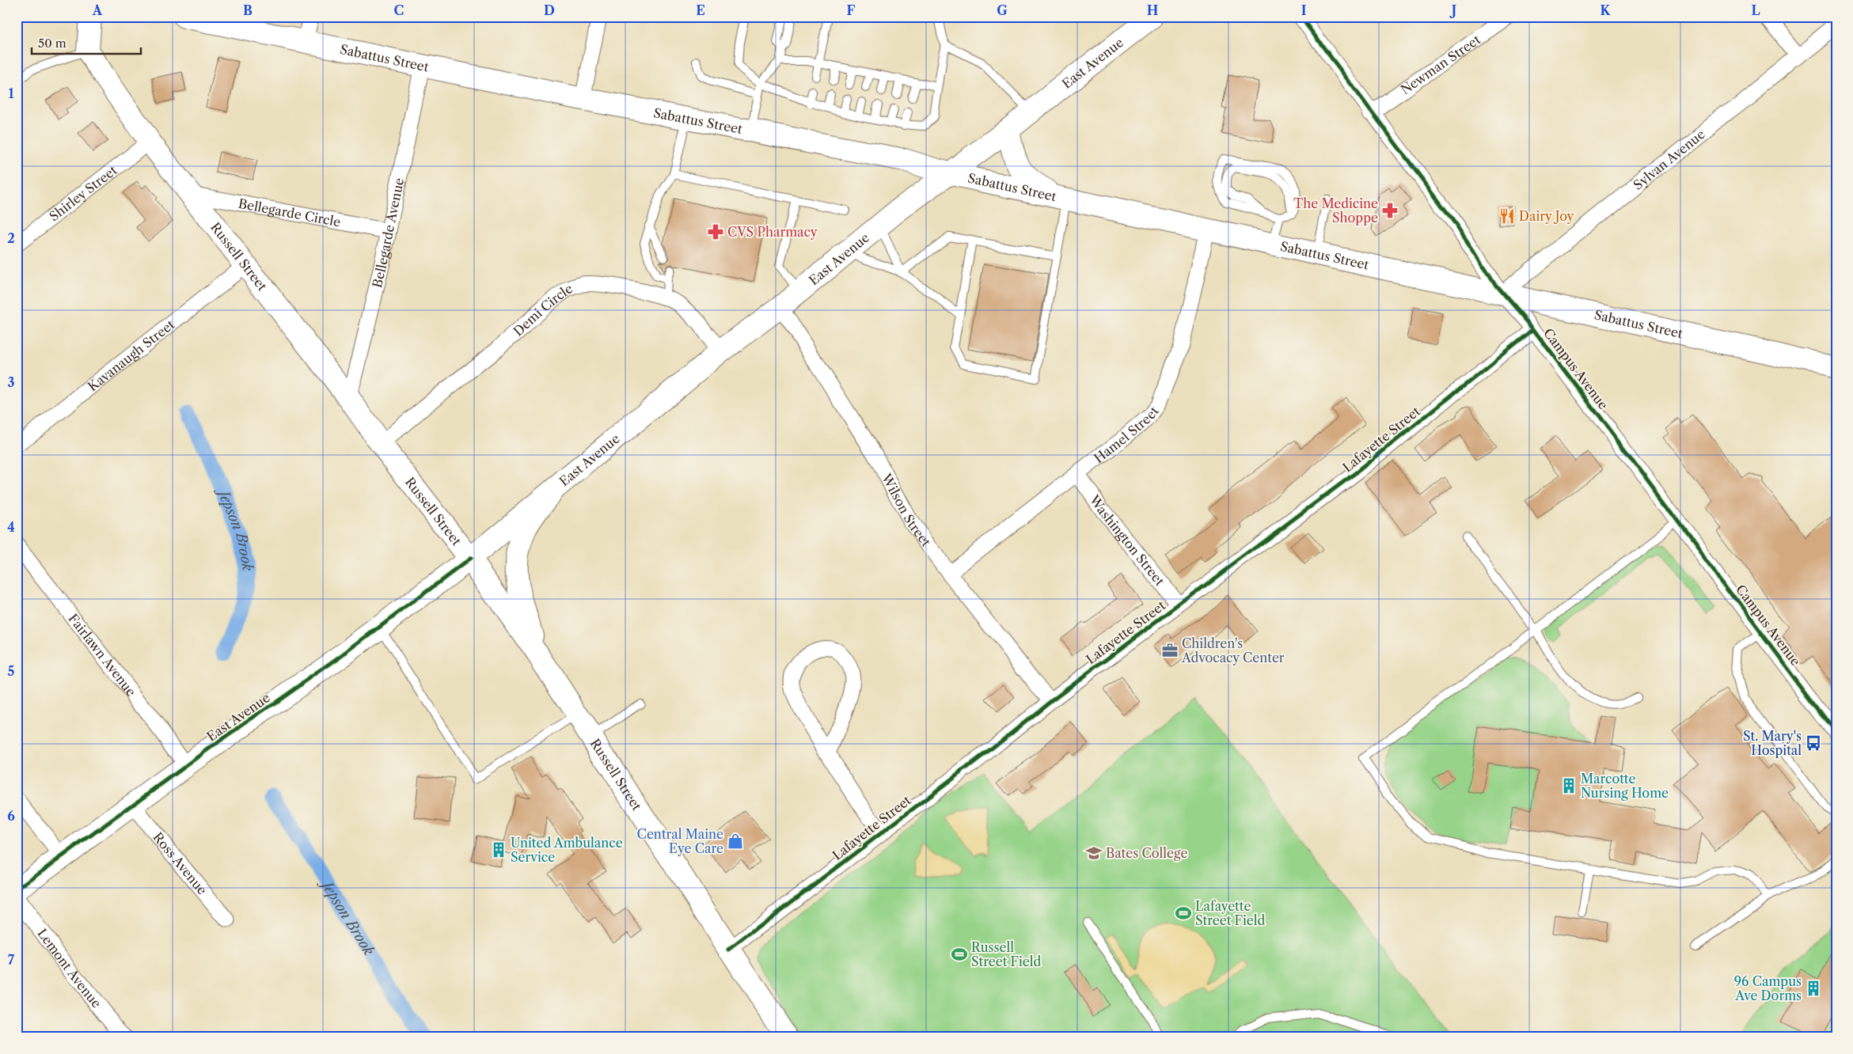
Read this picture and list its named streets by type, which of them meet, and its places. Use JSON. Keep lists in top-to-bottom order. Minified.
{"streets":{"main road":["Sabattus Street","East Avenue","Russell Street"],"street":["Newman Street","Sylvan Avenue","Shirley Street","Bellegarde Circle","Bellegarde Avenue","Demi Circle","Kavanaugh Street","Campus Avenue","Hamel Street","Lafayette Street","Wilson Street","Washington Street","Fairlawn Avenue","Ross Avenue","Lemont Avenue"]},"crossings":[["Sabattus Street","East Avenue"],["Sabattus Street","Sylvan Avenue"],["Sabattus Street","Bellegarde Avenue"],["Sabattus Street","Campus Avenue"],["Sabattus Street","Hamel Street"],["East Avenue","Russell Street"],["East Avenue","Demi Circle"],["East Avenue","Wilson Street"],["East Avenue","Fairlawn Avenue"],["East Avenue","Ross Avenue"],["Newman Street","Campus Avenue"],["Sylvan Avenue","Campus Avenue"],["Shirley Street","Russell Street"],["Bellegarde Circle","Bellegarde Avenue"],["Bellegarde Circle","Russell Street"],["Bellegarde Avenue","Russell Street"],["Russell Street","Demi Circle"],["Russell Street","Kavanaugh Street"],["Russell Street","Lafayette Street"],["Campus Avenue","Lafayette Street"],["Hamel Street","Wilson Street"],["Hamel Street","Washington Street"],["Lafayette Street","Wilson Street"],["Lafayette Street","Washington Street"]],"water":["Jepson Brook"],"places":{"pharmacy":["The Medicine Shoppe","CVS Pharmacy"],"restaurant":["Dairy Joy"],"office":["Children's Advocacy Center"],"bus stop":["St. Mary's Hospital"],"building":["Marcotte Nursing Home","United Ambulance Service","96 Campus Ave Dorms"],"shop":["Central Maine Eye Care"],"school or university":["Bates College"],"sports":["Lafayette Street Field","Russell Street Field"]},"scale_bar":"50 m","grid":{"columns":["A","B","C","D","E","F","G","H","I","J","K","L"],"rows":["1","2","3","4","5","6","7"]}}
